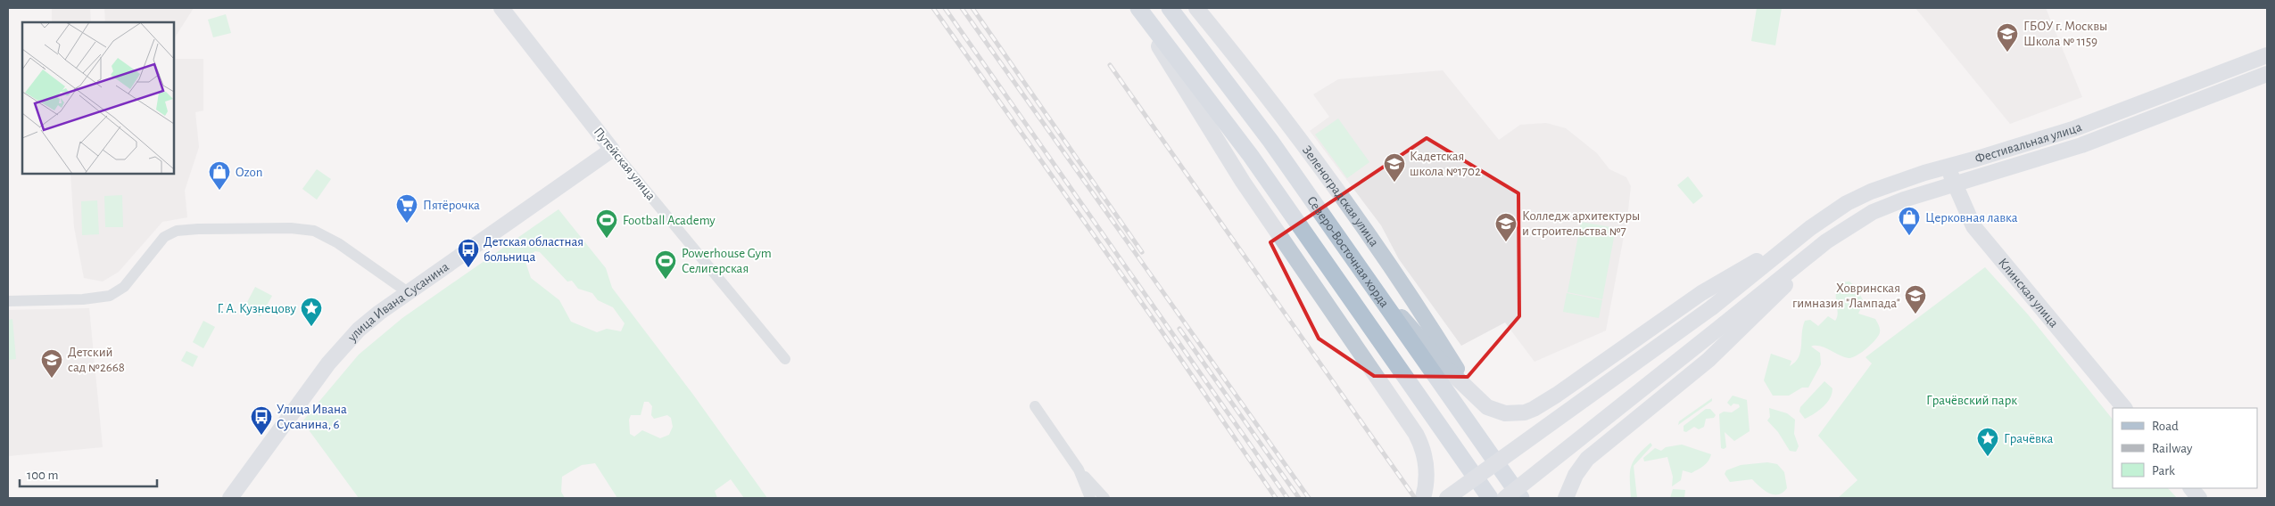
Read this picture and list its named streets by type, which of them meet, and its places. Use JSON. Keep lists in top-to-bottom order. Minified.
{"streets":{"main road":["Фестивальная улица","Путейская улица","Зеленоградская улица","Северо-Восточная хорда","Клинская улица","улица Ивана Сусанина"]},"crossings":[["Фестивальная улица","Клинская улица"],["Путейская улица","улица Ивана Сусанина"]],"parks":["Грачёвский парк"],"places":{"school or university":["ГБОУ г. Москвы Школа № 1159","Кадетская школа №1702","Колледж архитектуры и строительства №7","Ховринская гимназия \"Лампада\"","Детский сад №2668"],"shop":["Ozon","Церковная лавка"],"supermarket":["Пятёрочка"],"sports":["Football Academy","Powerhouse Gym Селигерская"],"bus stop":["Детская областная больница","Улица Ивана Сусанина, 6"],"place":["Г. А. Кузнецову","Грачёвка"]},"legend":["Road","Railway","Park"],"scale_bar":"100 m"}
